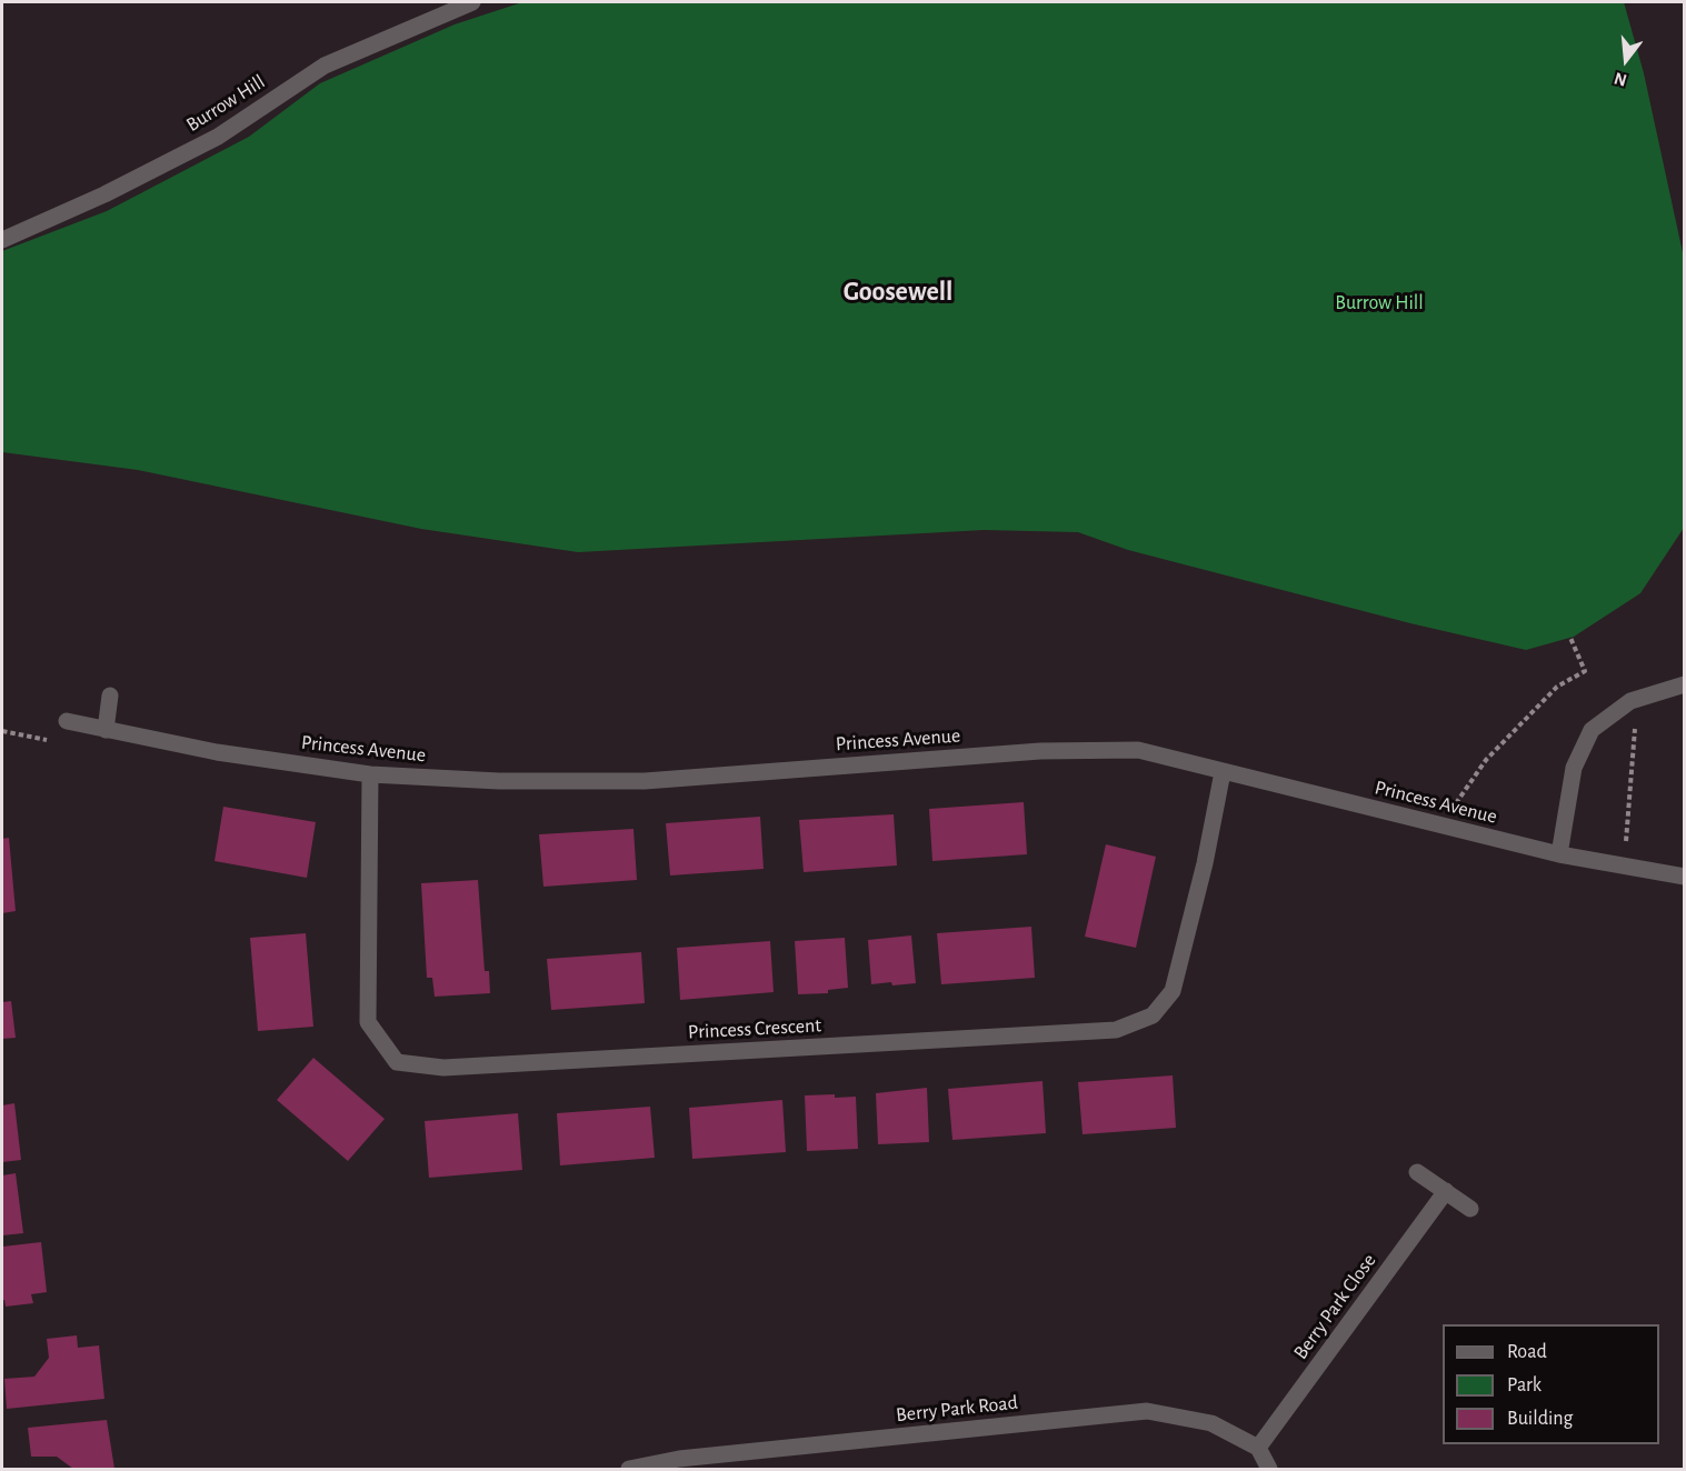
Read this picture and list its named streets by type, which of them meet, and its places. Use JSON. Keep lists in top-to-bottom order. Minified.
{"streets":{"street":["Burrow Hill","Princess Avenue","Princess Crescent","Berry Park Close","Berry Park Road"]},"crossings":[["Princess Avenue","Princess Crescent"],["Berry Park Close","Berry Park Road"]],"districts":["Goosewell"],"parks":["Burrow Hill"],"legend":["Road","Park","Building"],"north":"bottom"}
